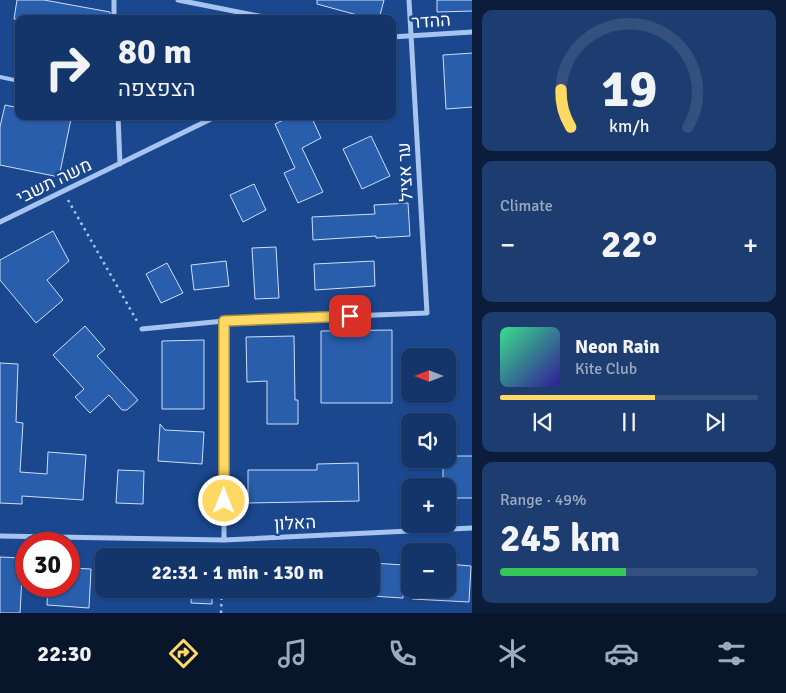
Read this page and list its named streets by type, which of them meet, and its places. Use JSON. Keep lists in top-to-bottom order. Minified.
{"streets":{"street":["ההדר","ער אציל","משה תשבי","האלון"]},"crossings":[["ההדר","ער אציל"]],"north":"left","page":{"turn":["80 m","הצפצפה"],"tile":["Climate",["Range · 49%","245 km"]],"heat":["−","22°","+"],"song":["Neon Rain","Kite Club"],"map_buttons":["+","−"],"limit":"30","trip":"22:31 · 1 min · 130 m","tabs":"22:30","gauge":["19","km/h"]}}
